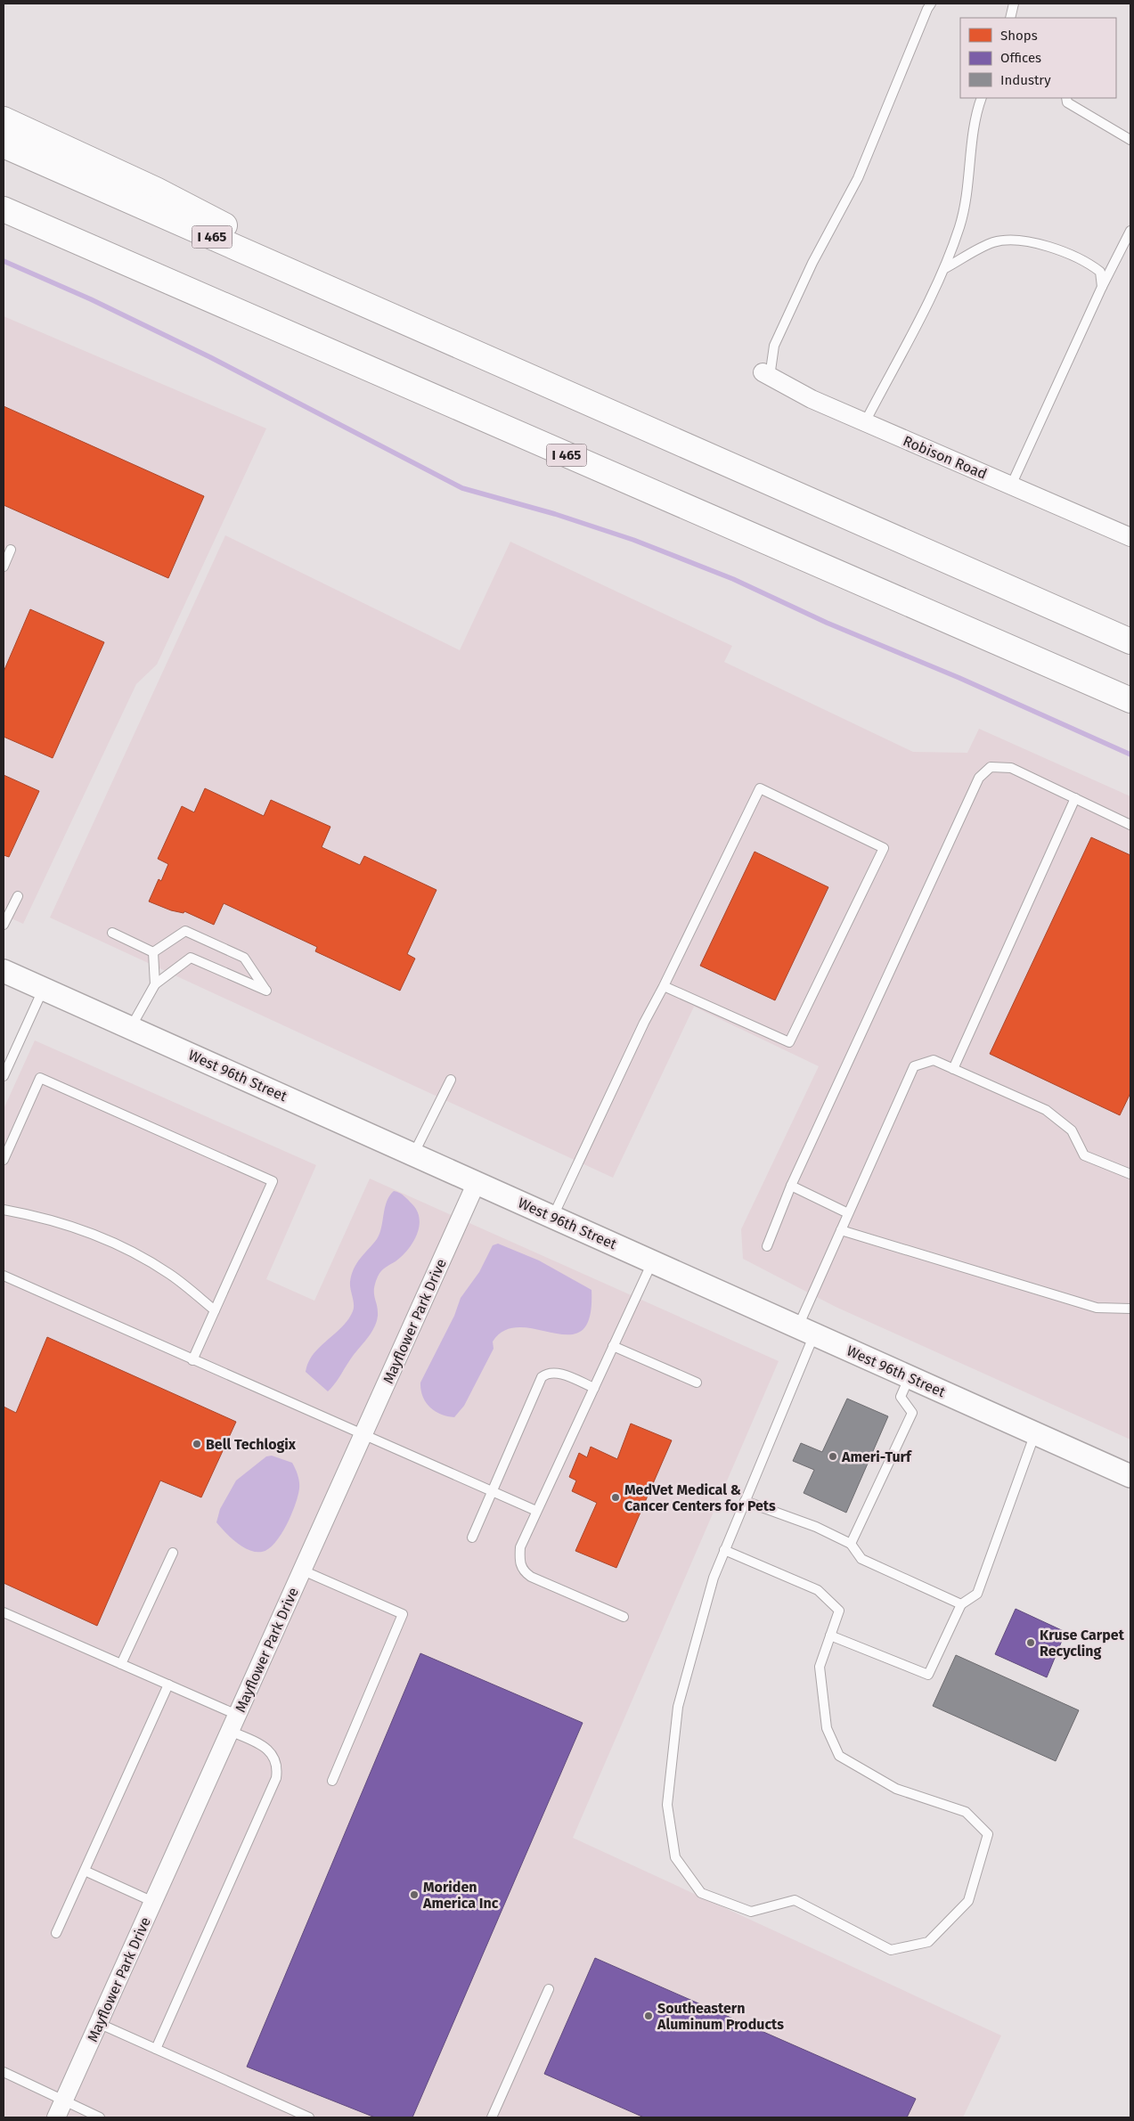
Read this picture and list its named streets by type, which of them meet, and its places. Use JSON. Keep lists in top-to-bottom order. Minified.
{"streets":{"highway":["I 465"],"street":["Robison Road","West 96th Street","Mayflower Park Drive"]},"crossings":[["West 96th Street","Mayflower Park Drive"]],"places":["Bell Techlogix","Ameri-Turf","MedVet Medical & Cancer Centers for Pets","Kruse Carpet Recycling","Moriden America Inc","Southeastern Aluminum Products"],"legend":["Shops","Offices","Industry"]}
